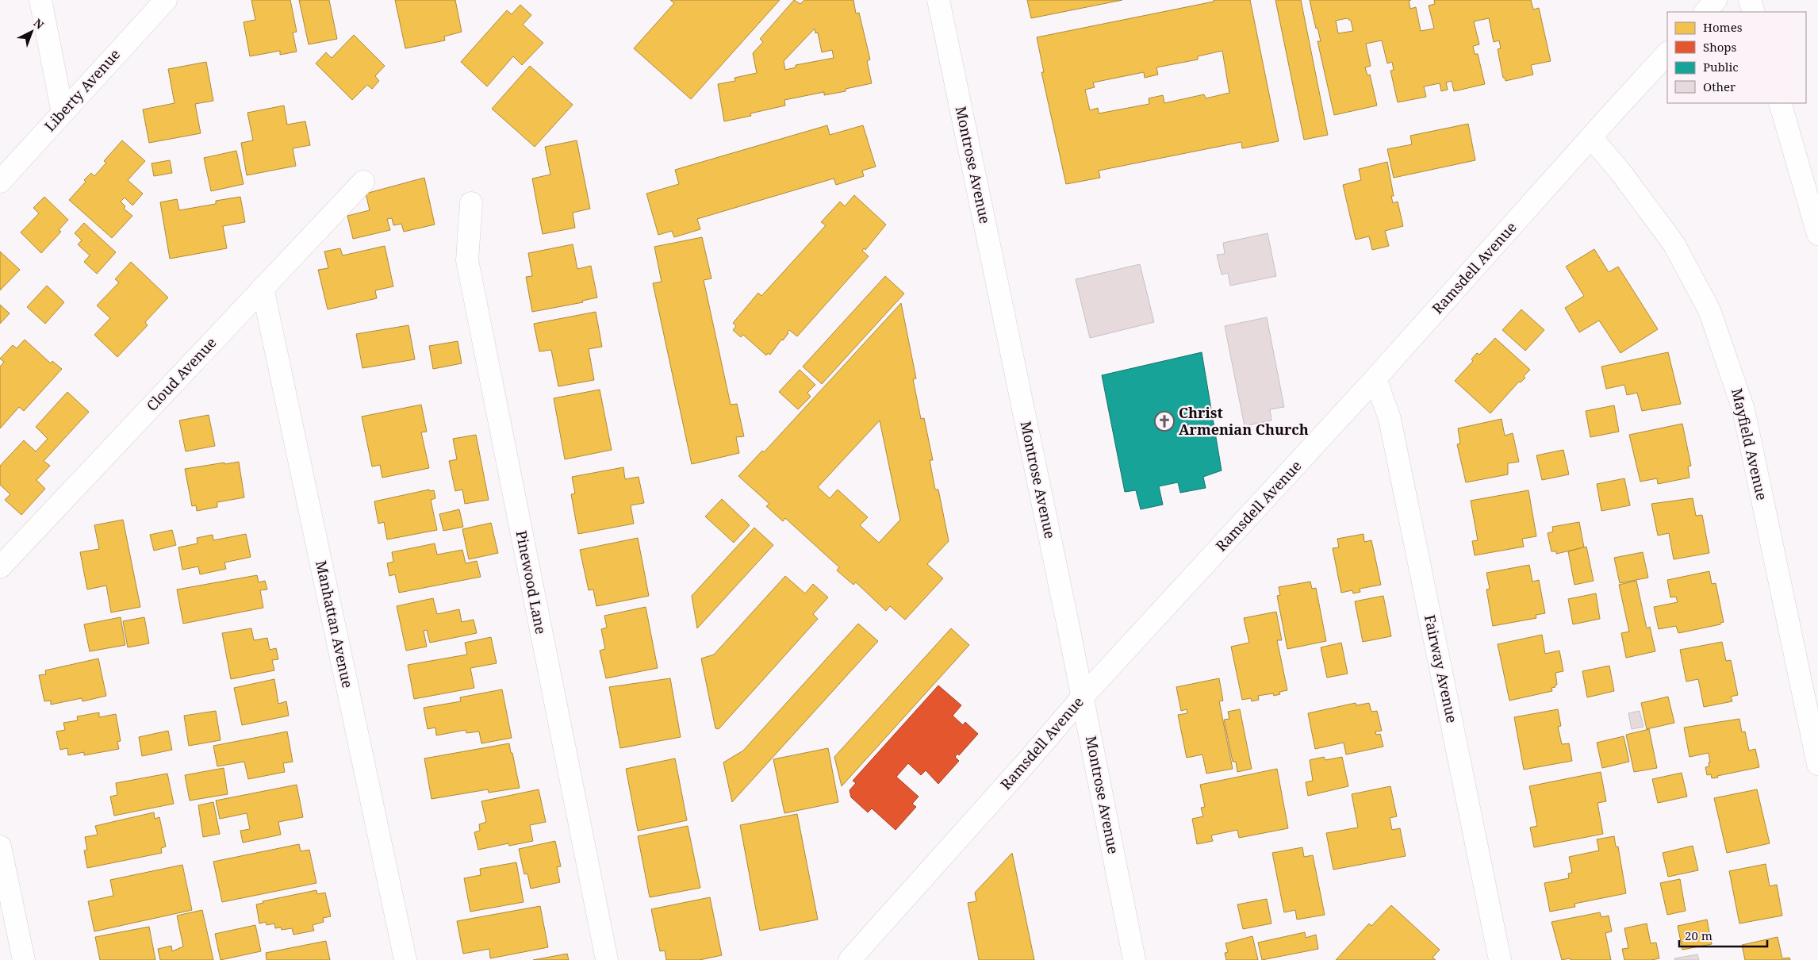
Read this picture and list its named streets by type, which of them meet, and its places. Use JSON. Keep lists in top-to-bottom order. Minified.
{"streets":{"main road":["Liberty Avenue","Montrose Avenue","Ramsdell Avenue","Cloud Avenue","Mayfield Avenue","Pinewood Lane","Manhattan Avenue","Fairway Avenue"]},"crossings":[["Montrose Avenue","Ramsdell Avenue"],["Ramsdell Avenue","Mayfield Avenue"],["Ramsdell Avenue","Fairway Avenue"],["Cloud Avenue","Manhattan Avenue"]],"places":{"church":["Christ Armenian Church"]},"legend":["Homes","Shops","Public","Other"],"scale_bar":"20 m","north":"top right"}
